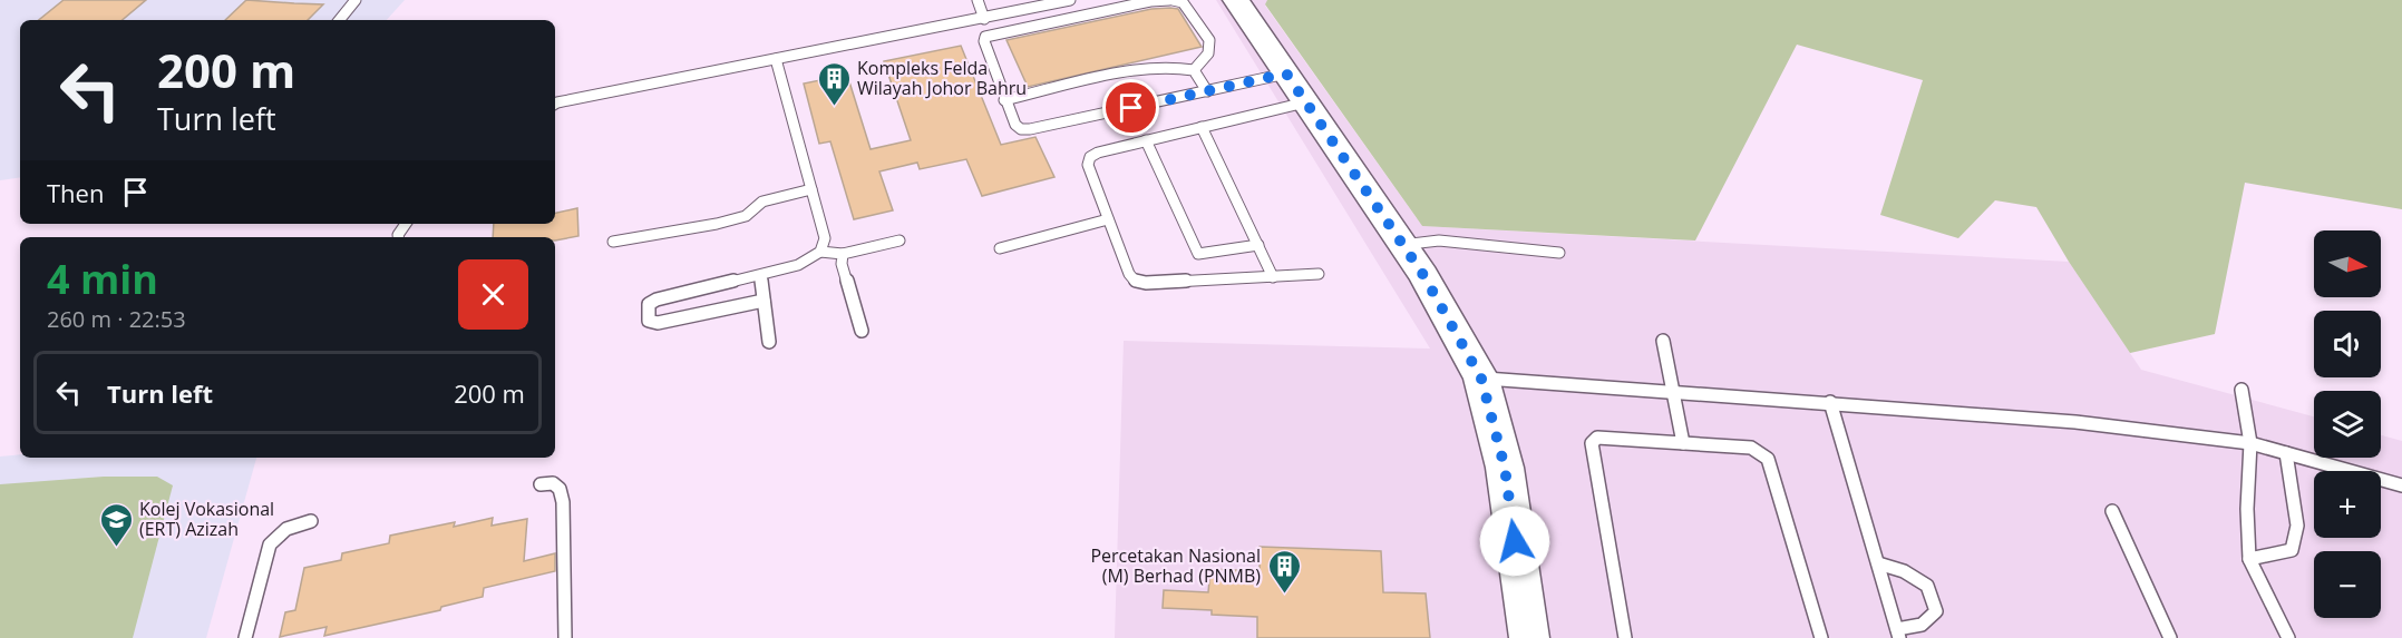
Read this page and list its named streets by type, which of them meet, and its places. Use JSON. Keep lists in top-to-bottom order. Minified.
{"places":{"building":["Kompleks Felda Wilayah Johor Bahru","Percetakan Nasional (M) Berhad (PNMB)"],"school or university":["Kolej Vokasional (ERT) Azizah"]},"north":"right","page":{"turn":["200 m","Turn left"],"then":"Then","map_buttons":["+","−"],"heading":["4 min","260 m · 22:53"],"list":[{"name":"Turn left","value":"200 m"}]}}
